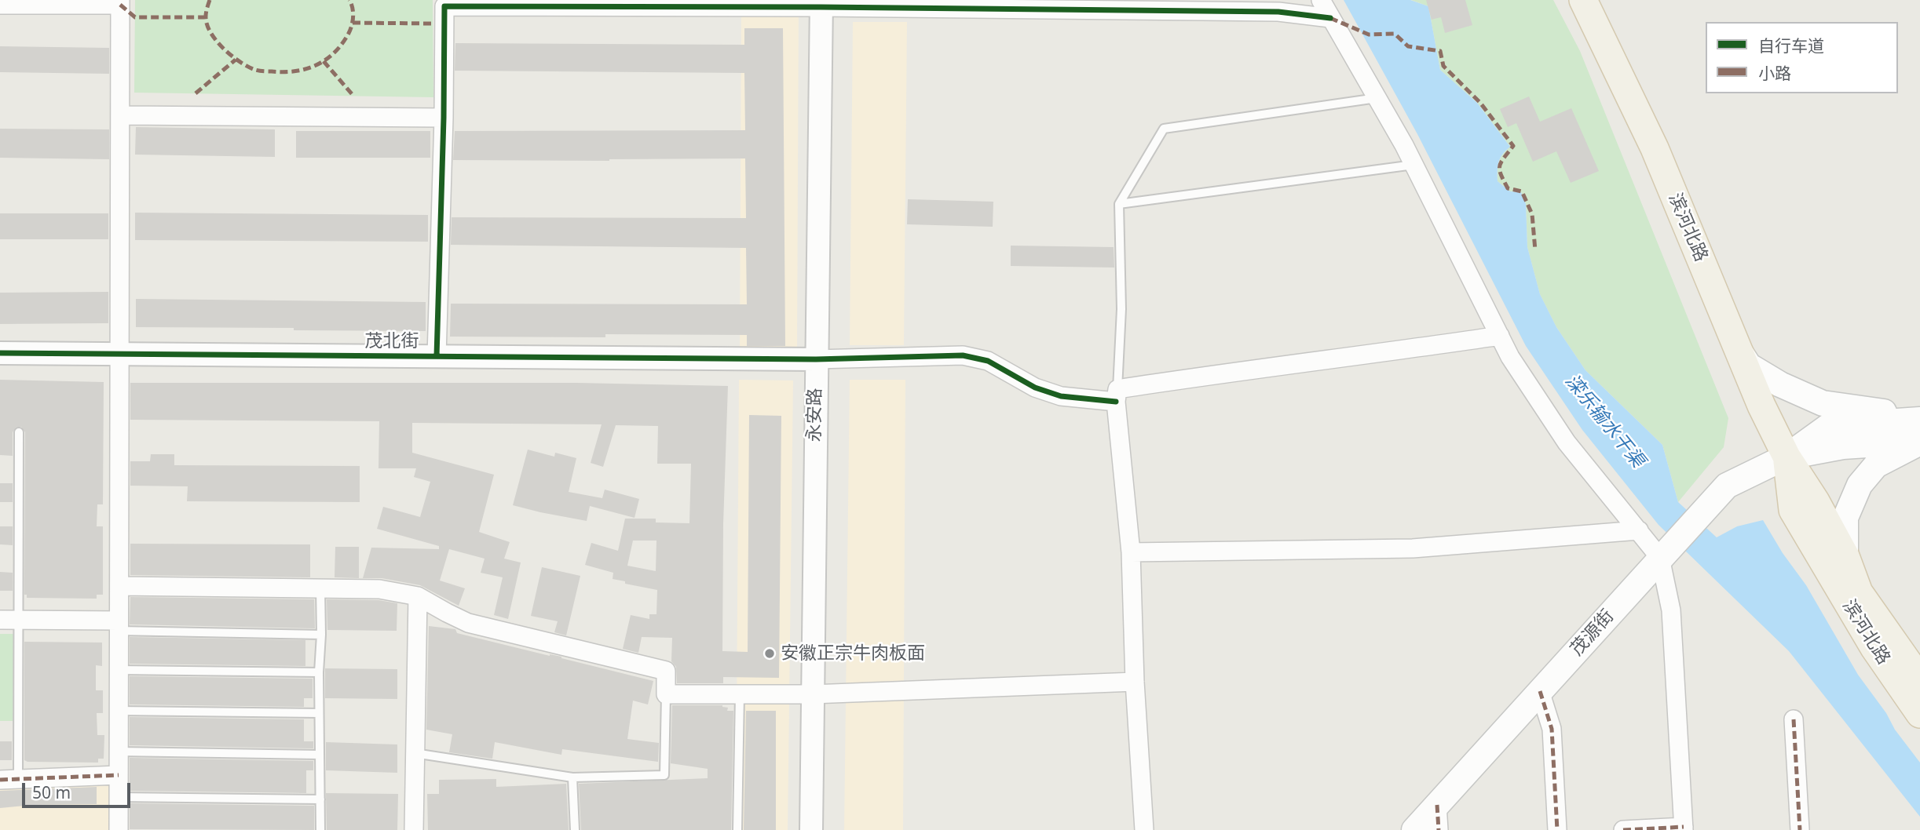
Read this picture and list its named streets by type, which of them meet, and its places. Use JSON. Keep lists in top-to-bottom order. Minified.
{"streets":{"main road":["滨河北路","茂源街"],"street":["茂北街","永安路"]},"crossings":[["滨河北路","茂源街"],["茂北街","永安路"]],"water":["滦乐输水干渠"],"places":["安徽正宗牛肉板面"],"legend":["自行车道","小路"],"scale_bar":"50 m"}
